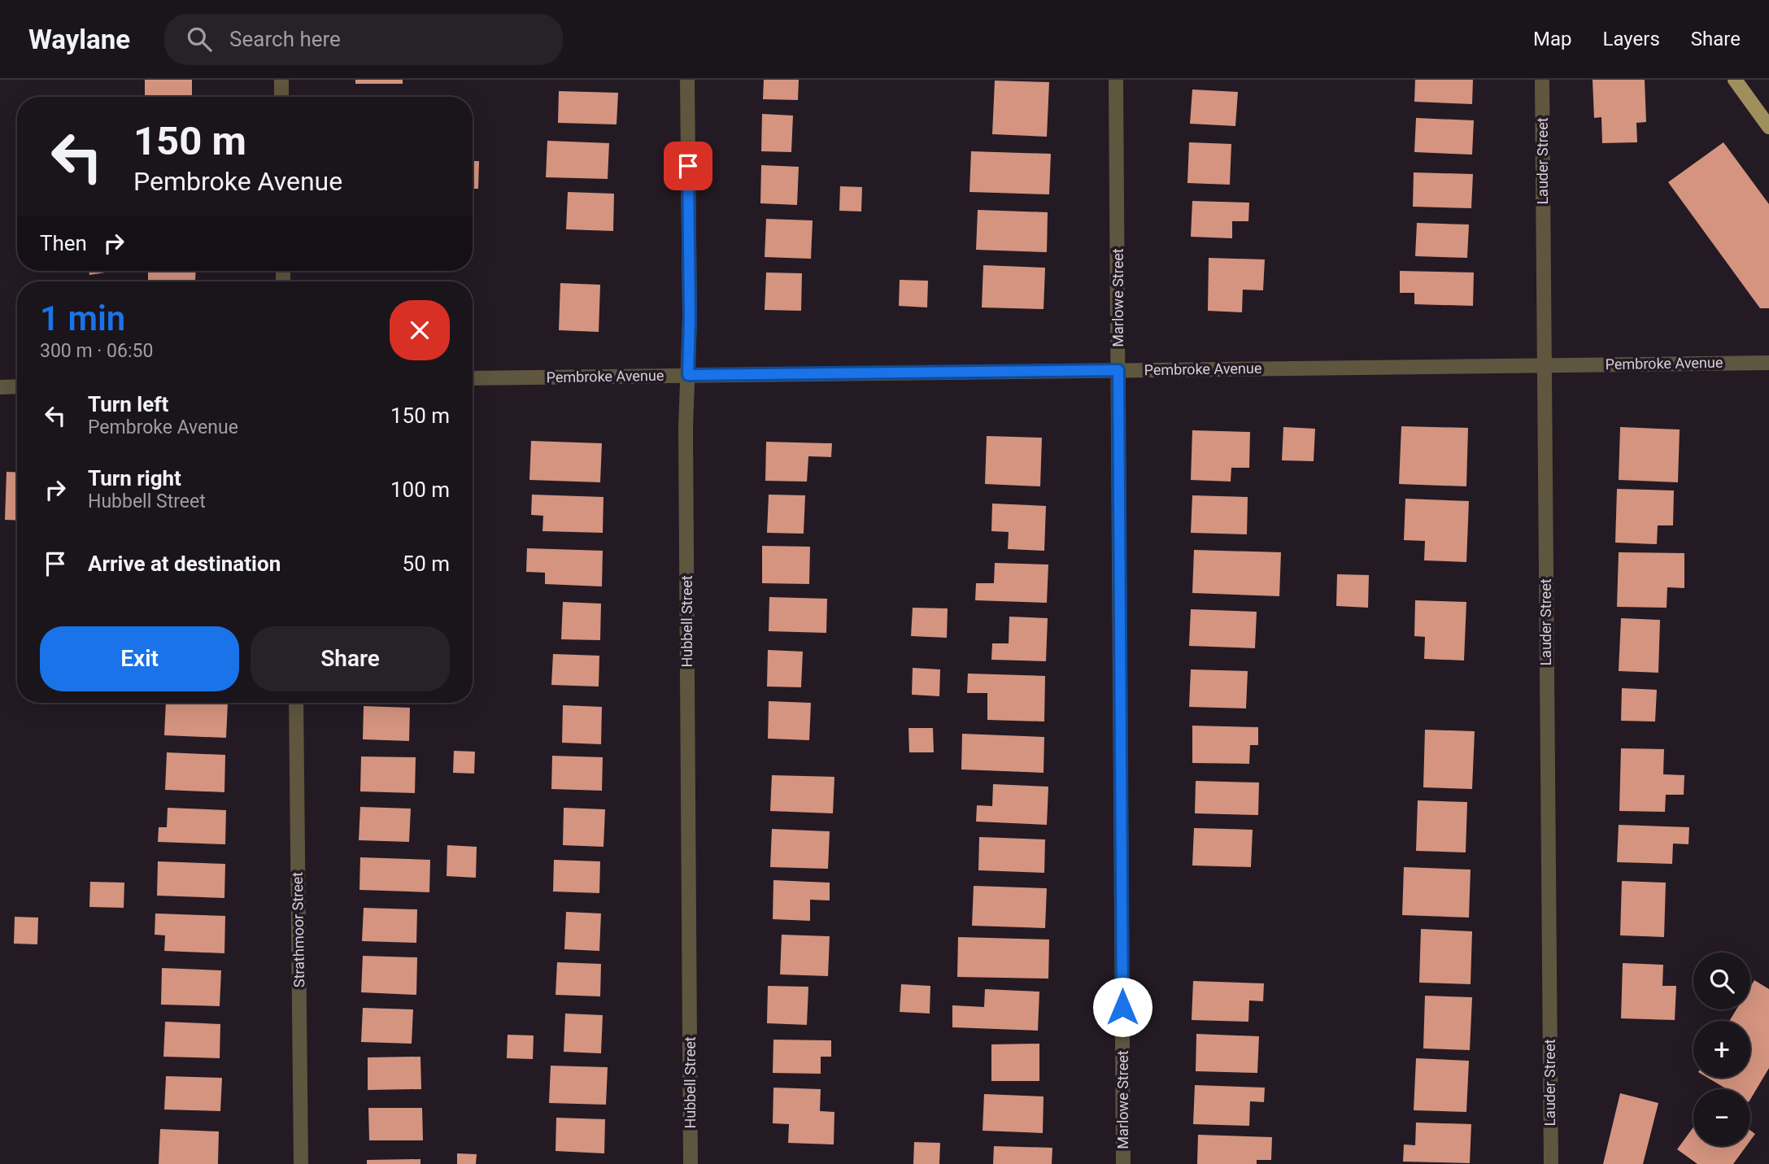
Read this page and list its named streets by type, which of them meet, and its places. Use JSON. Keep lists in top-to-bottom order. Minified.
{"streets":{"street":["Lauder Street","Marlowe Street","Pembroke Avenue","Hubbell Street","Strathmoor Street"]},"crossings":[["Lauder Street","Pembroke Avenue"],["Marlowe Street","Pembroke Avenue"],["Pembroke Avenue","Hubbell Street"]],"page":{"header":"Waylane","search":"Search here","nav":["Map","Layers","Share"],"turn":["150 m","Pembroke Avenue"],"then":"Then","heading":["1 min","300 m · 06:50"],"list":[{"name":"Turn left","note":"Pembroke Avenue","value":"150 m"},{"name":"Turn right","note":"Hubbell Street","value":"100 m"},{"name":"Arrive at destination","value":"50 m"}],"buttons":["Exit","Share"],"map_buttons":["+","−"]}}
